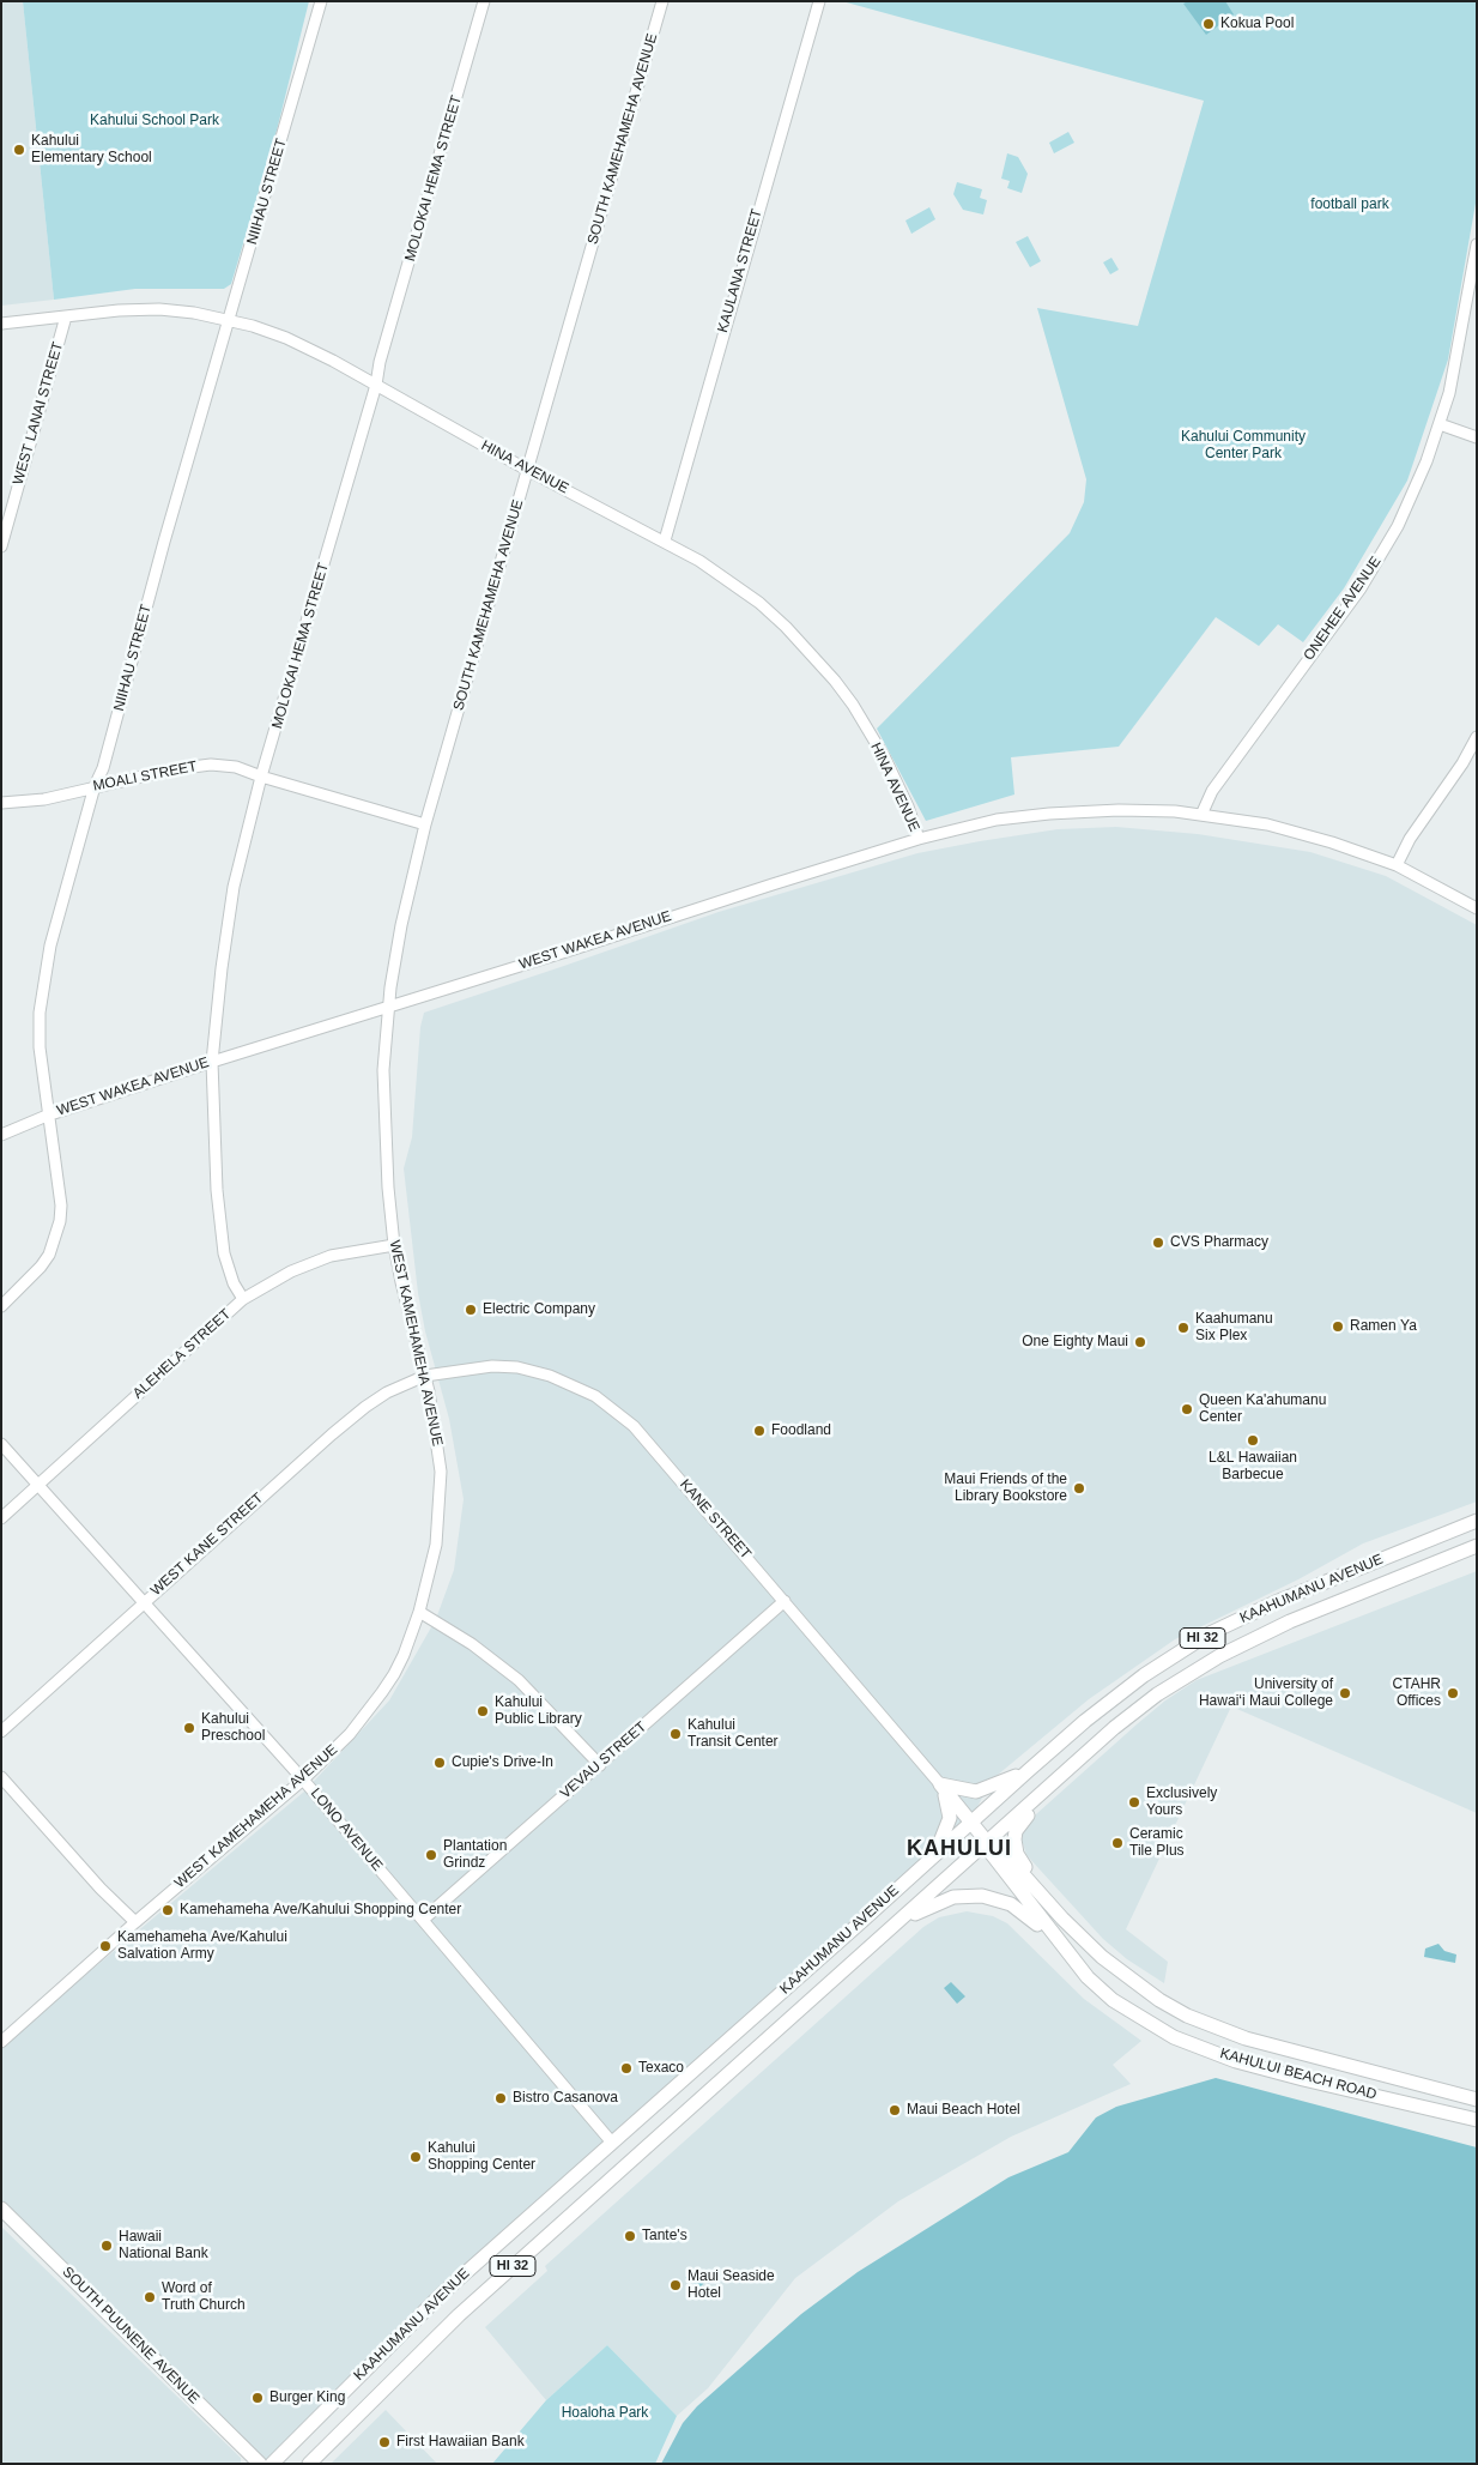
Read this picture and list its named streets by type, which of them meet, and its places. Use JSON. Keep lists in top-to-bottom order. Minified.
{"streets":{"main road":["KAAHUMANU AVENUE","HI 32","KAHULUI BEACH ROAD","SOUTH PUUNENE AVENUE"],"street":["SOUTH KAMEHAMEHA AVENUE","MOLOKAI HEMA STREET","NIIHAU STREET","KAULANA STREET","WEST LANAI STREET","HINA AVENUE","ONEHEE AVENUE","MOALI STREET","WEST WAKEA AVENUE","WEST KAMEHAMEHA AVENUE","ALEHELA STREET","KANE STREET","WEST KANE STREET","VEVAU STREET","LONO AVENUE"]},"crossings":[["SOUTH KAMEHAMEHA AVENUE","HINA AVENUE"],["SOUTH KAMEHAMEHA AVENUE","MOALI STREET"],["SOUTH KAMEHAMEHA AVENUE","WEST WAKEA AVENUE"],["SOUTH KAMEHAMEHA AVENUE","WEST KAMEHAMEHA AVENUE"],["MOLOKAI HEMA STREET","HINA AVENUE"],["MOLOKAI HEMA STREET","MOALI STREET"],["MOLOKAI HEMA STREET","WEST WAKEA AVENUE"],["MOLOKAI HEMA STREET","ALEHELA STREET"],["NIIHAU STREET","HINA AVENUE"],["NIIHAU STREET","MOALI STREET"],["NIIHAU STREET","WEST WAKEA AVENUE"],["KAULANA STREET","HINA AVENUE"],["WEST LANAI STREET","HINA AVENUE"],["HINA AVENUE","WEST WAKEA AVENUE"],["ONEHEE AVENUE","WEST WAKEA AVENUE"],["WEST WAKEA AVENUE","WEST KAMEHAMEHA AVENUE"],["WEST KAMEHAMEHA AVENUE","ALEHELA STREET"],["WEST KAMEHAMEHA AVENUE","KANE STREET"],["WEST KAMEHAMEHA AVENUE","WEST KANE STREET"],["WEST KAMEHAMEHA AVENUE","LONO AVENUE"],["ALEHELA STREET","LONO AVENUE"],["KANE STREET","WEST KANE STREET"],["KANE STREET","VEVAU STREET"],["WEST KANE STREET","LONO AVENUE"],["KAAHUMANU AVENUE","LONO AVENUE"],["KAAHUMANU AVENUE","KAHULUI BEACH ROAD"],["VEVAU STREET","LONO AVENUE"]],"districts":["KAHULUI"],"parks":["Kahului School Park","football park","Kahului Community Center Park","Hoaloha Park"],"places":["Kokua Pool","Kahului Elementary School","CVS Pharmacy","Electric Company","Ramen Ya","Kaahumanu Six Plex","One Eighty Maui","Queen Ka'ahumanu Center","Foodland","L&L Hawaiian Barbecue","Maui Friends of the Library Bookstore","University of Hawai‘i Maui College","CTAHR Offices","Kahului Public Library","Kahului Preschool","Kahului Transit Center","Cupie's Drive-In","Exclusively Yours","Ceramic Tile Plus","Plantation Grindz","Kamehameha Ave/Kahului Shopping Center","Kamehameha Ave/Kahului Salvation Army","Texaco","Bistro Casanova","Maui Beach Hotel","Kahului Shopping Center","Tante's","Hawaii National Bank","Maui Seaside Hotel","Word of Truth Church","Burger King","First Hawaiian Bank"]}
